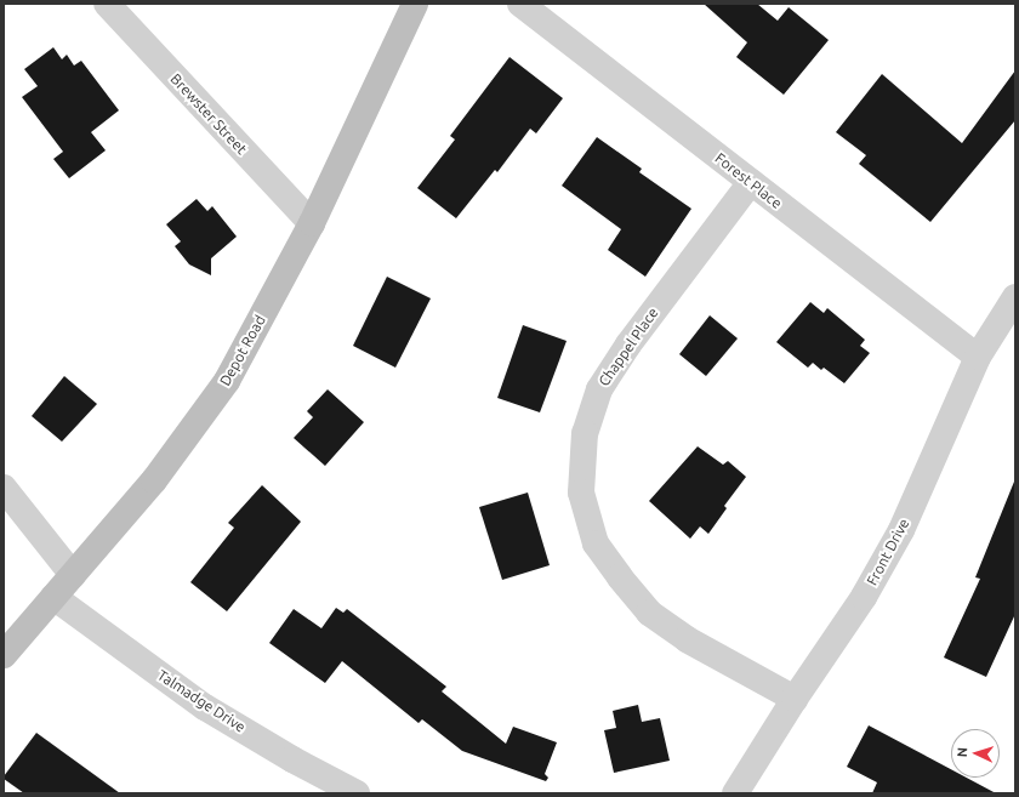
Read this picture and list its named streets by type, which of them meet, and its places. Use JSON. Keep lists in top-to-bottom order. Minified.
{"streets":{"street":["Brewster Street","Forest Place","Chappel Place","Depot Road","Front Drive","Talmadge Drive"]},"crossings":[["Brewster Street","Depot Road"],["Forest Place","Chappel Place"],["Forest Place","Front Drive"],["Chappel Place","Front Drive"],["Depot Road","Talmadge Drive"]],"north":"left"}
